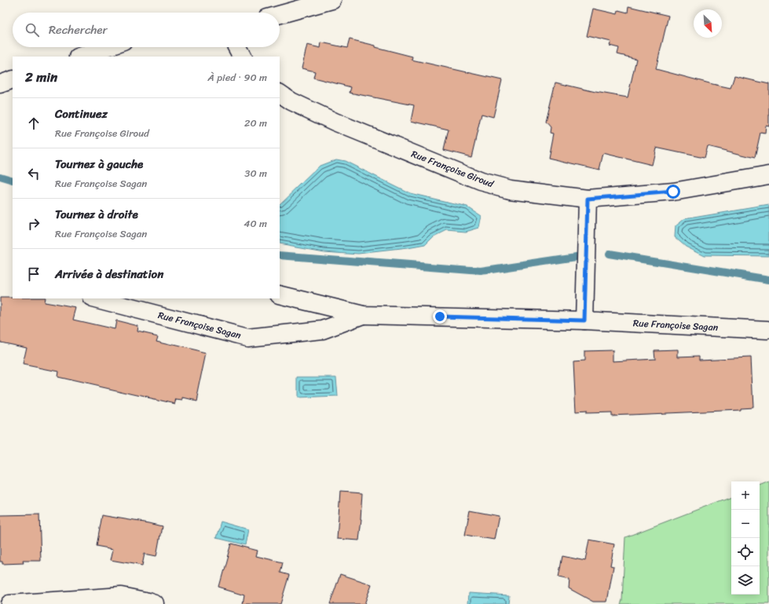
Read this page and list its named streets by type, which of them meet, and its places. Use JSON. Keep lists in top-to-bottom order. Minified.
{"streets":{"street":["Rue Françoise Giroud","Rue Françoise Sagan"]},"north":"bottom right","page":{"search":"Rechercher","heading":["2 min","À pied · 90 m"],"list":[["Continuez","Rue Françoise Giroud","20 m"],["Tournez à gauche","Rue Françoise Sagan","30 m"],["Tournez à droite","Rue Françoise Sagan","40 m"],"Arrivée à destination"],"map_buttons":["+","−"]}}
